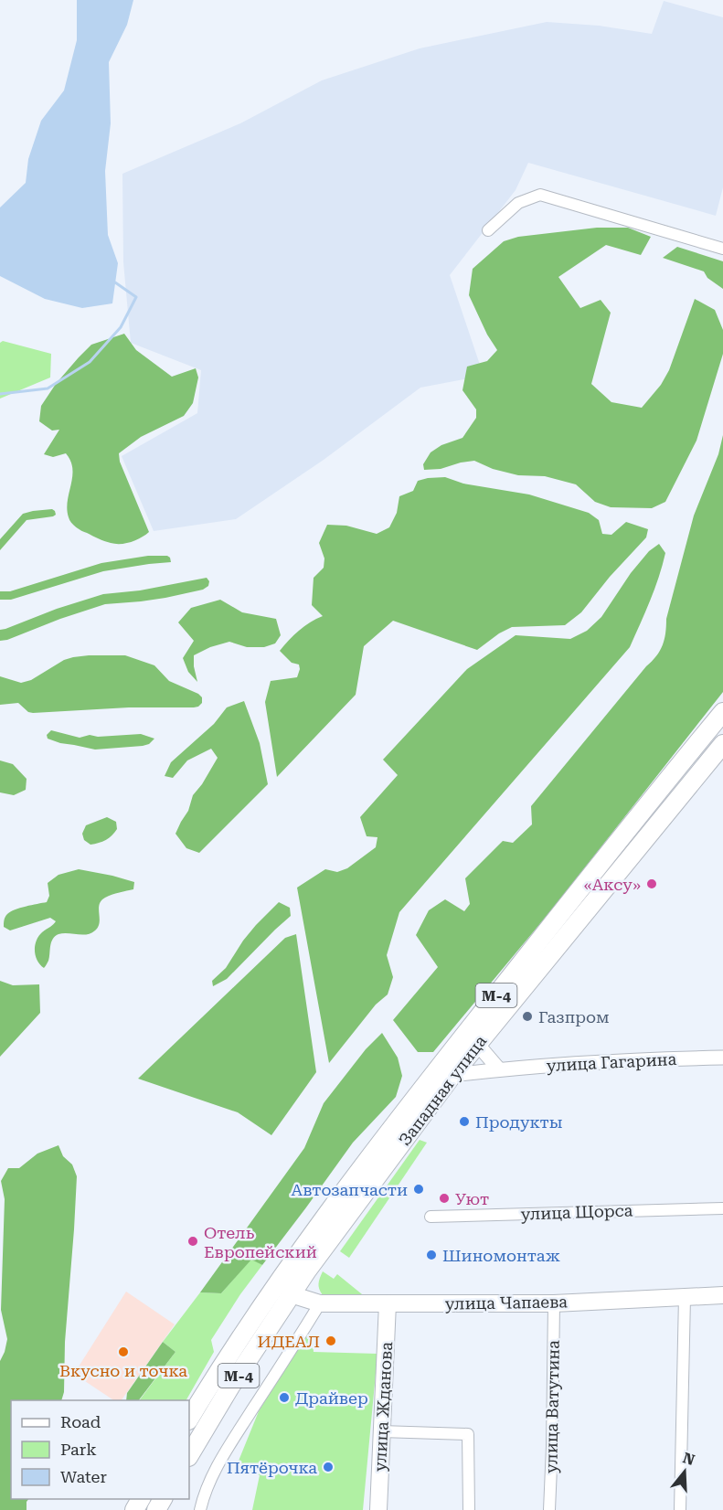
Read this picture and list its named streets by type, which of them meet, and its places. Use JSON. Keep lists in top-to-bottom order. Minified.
{"streets":{"main road":["М-4","Западная улица","улица Чапаева","улица Жданова"],"street":["улица Гагарина","улица Щорса","улица Ватутина"]},"crossings":[["улица Гагарина","Западная улица"],["Западная улица","улица Чапаева"],["улица Чапаева","улица Жданова"],["улица Чапаева","улица Ватутина"]],"places":["«Аксу»","Газпром","Продукты","Автозапчасти","Уют","Отель Европейский","Шиномонтаж","ИДЕАЛ","Вкусно и точка","Драйвер","Пятёрочка"],"legend":["Road","Park","Water"],"north":"top"}
